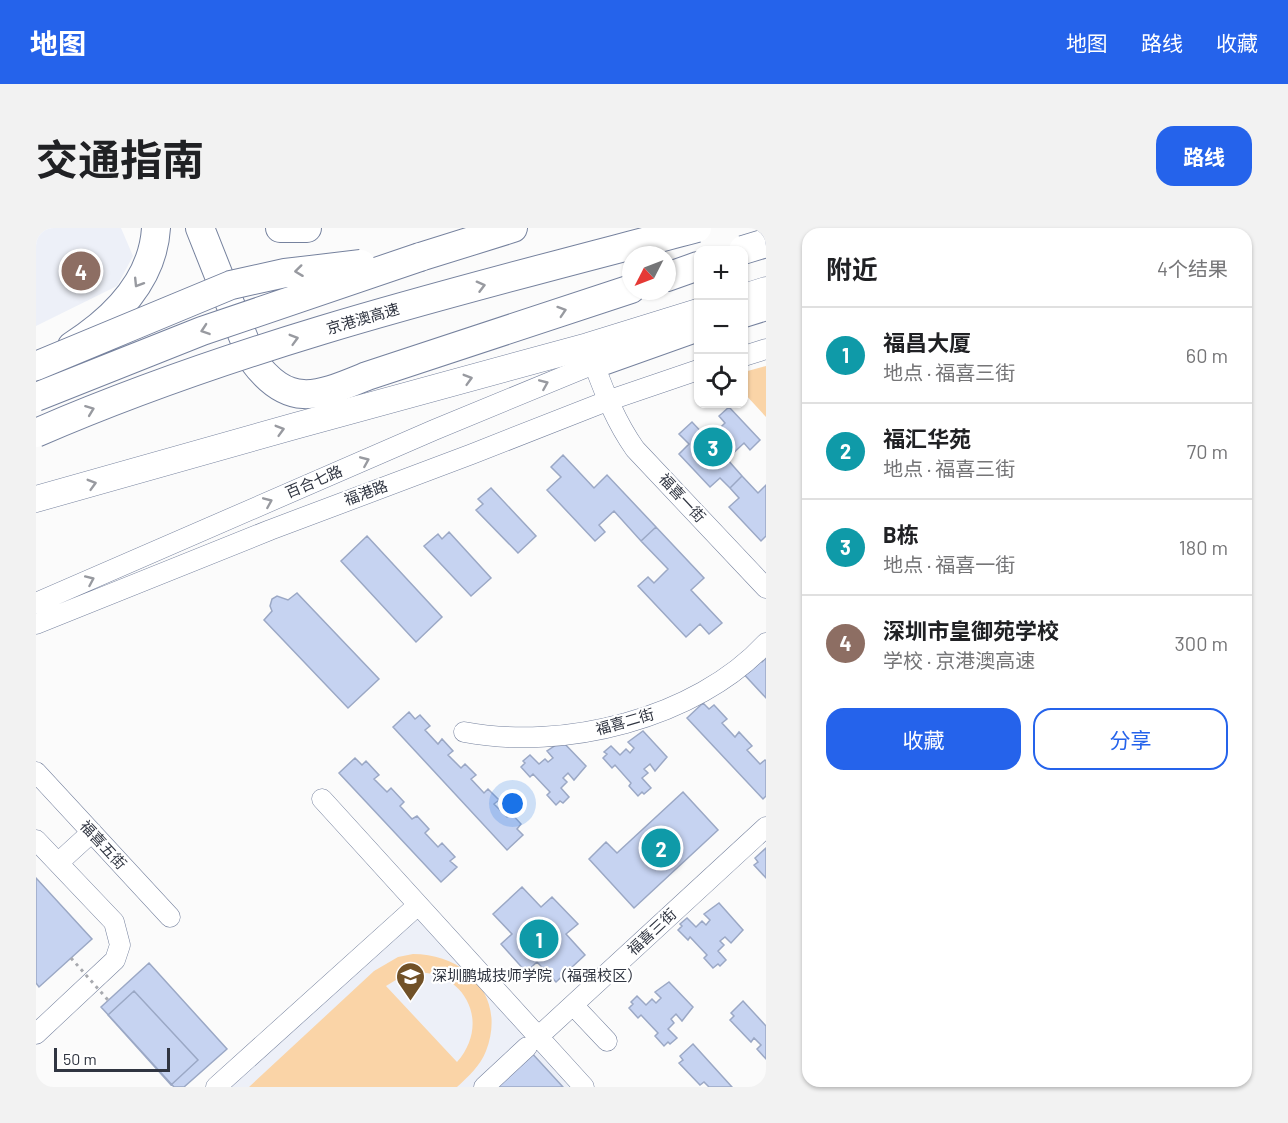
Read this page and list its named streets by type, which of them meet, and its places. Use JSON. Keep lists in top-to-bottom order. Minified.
{"streets":{"highway":["京港澳高速"],"street":["百合七路","福港路","福喜一街","福喜二街","福喜五街","福喜三街"]},"crossings":[["百合七路","福喜一街"],["福港路","福喜一街"]],"one_way":["百合七路"],"places":{"school or university":["深圳鹏城技师学院（福强校区）"]},"scale_bar":"50 m","north":"bottom left","page":{"header":"地图","nav":["地图","路线","收藏"],"title":"交通指南","buttons":["路线",["收藏","分享"]],"heading":["附近","4个结果"],"map_buttons":["+","−"],"pins":["4","3","2","1"],"list":[{"mark":"1","name":"福昌大厦","note":"地点 · 福喜三街","value":"60 m"},{"mark":"2","name":"福汇华苑","note":"地点 · 福喜三街","value":"70 m"},{"mark":"3","name":"B栋","note":"地点 · 福喜一街","value":"180 m"},{"mark":"4","name":"深圳市皇御苑学校","note":"学校 · 京港澳高速","value":"300 m"}],"scale":"50 m"}}
